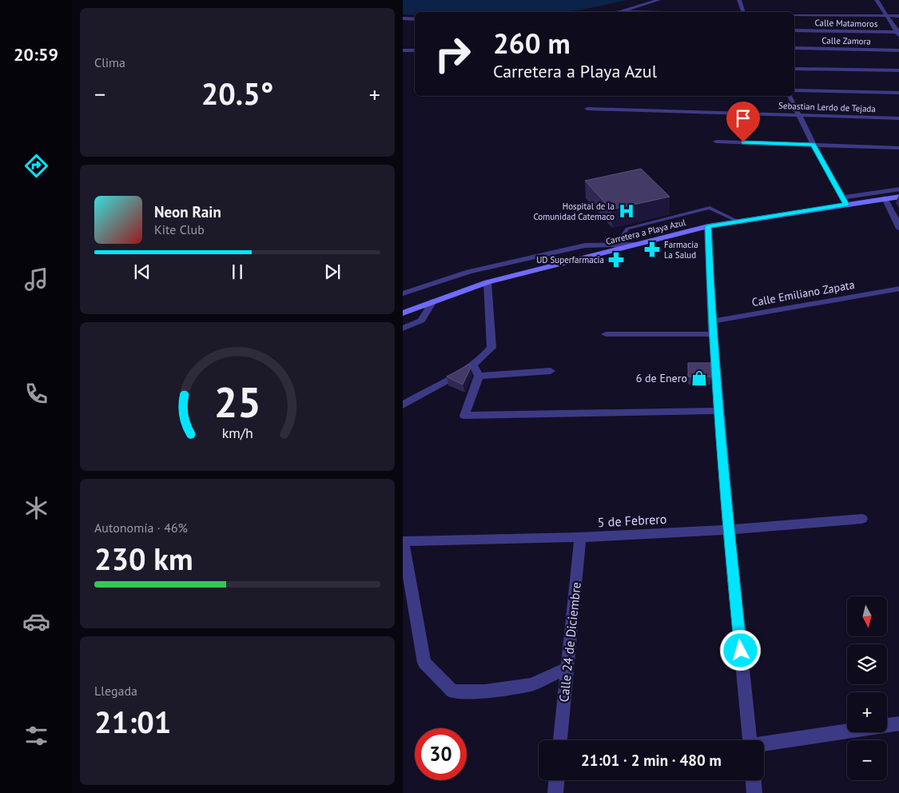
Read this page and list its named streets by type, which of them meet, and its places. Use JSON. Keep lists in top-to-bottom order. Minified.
{"streets":{"main road":["Carretera a Playa Azul"],"street":["Calle Matamoros","Calle Zamora","Sebastian Lerdo de Tejada","Calle Emiliano Zapata","5 de Febrero","Calle 24 de Diciembre"]},"crossings":[["5 de Febrero","Calle 24 de Diciembre"]],"places":{"hospital":["Hospital de la Comunidad Catemaco"],"pharmacy":["Farmacia La Salud","UD Superfarmacia"],"shop":["6 de Enero"]},"north":"bottom","page":{"tabs":"20:59","tile":["Clima",["Autonomía · 46%","230 km"],["Llegada","21:01"]],"turn":["260 m","Carretera a Playa Azul"],"heat":["−","20.5°","+"],"song":["Neon Rain","Kite Club"],"map_buttons":["+","−"],"limit":"30","trip":"21:01 · 2 min · 480 m","gauge":["25","km/h"]}}
